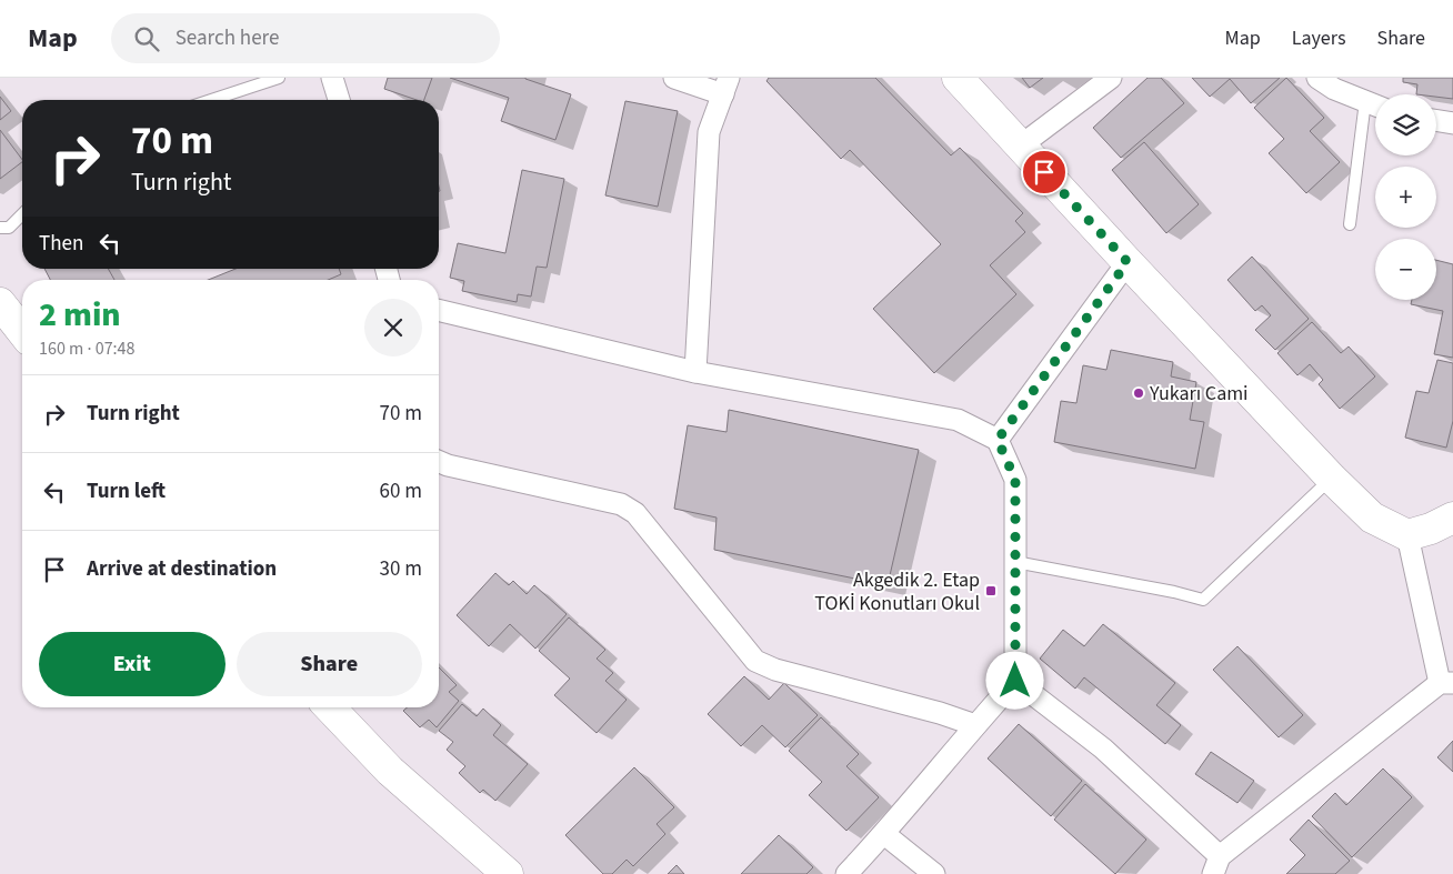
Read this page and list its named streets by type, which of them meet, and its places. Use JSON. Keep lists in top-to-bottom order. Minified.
{"places":{"other":["Yukarı Cami"],"transit":["Akgedik 2. Etap TOKİ Konutları Okul"]},"page":{"header":"Map","search":"Search here","nav":["Map","Layers","Share"],"map_buttons":["+","−"],"turn":["70 m","Turn right"],"then":"Then","heading":["2 min","160 m · 07:48"],"list":[{"name":"Turn right","value":"70 m"},{"name":"Turn left","value":"60 m"},{"name":"Arrive at destination","value":"30 m"}],"buttons":["Exit","Share"]}}
